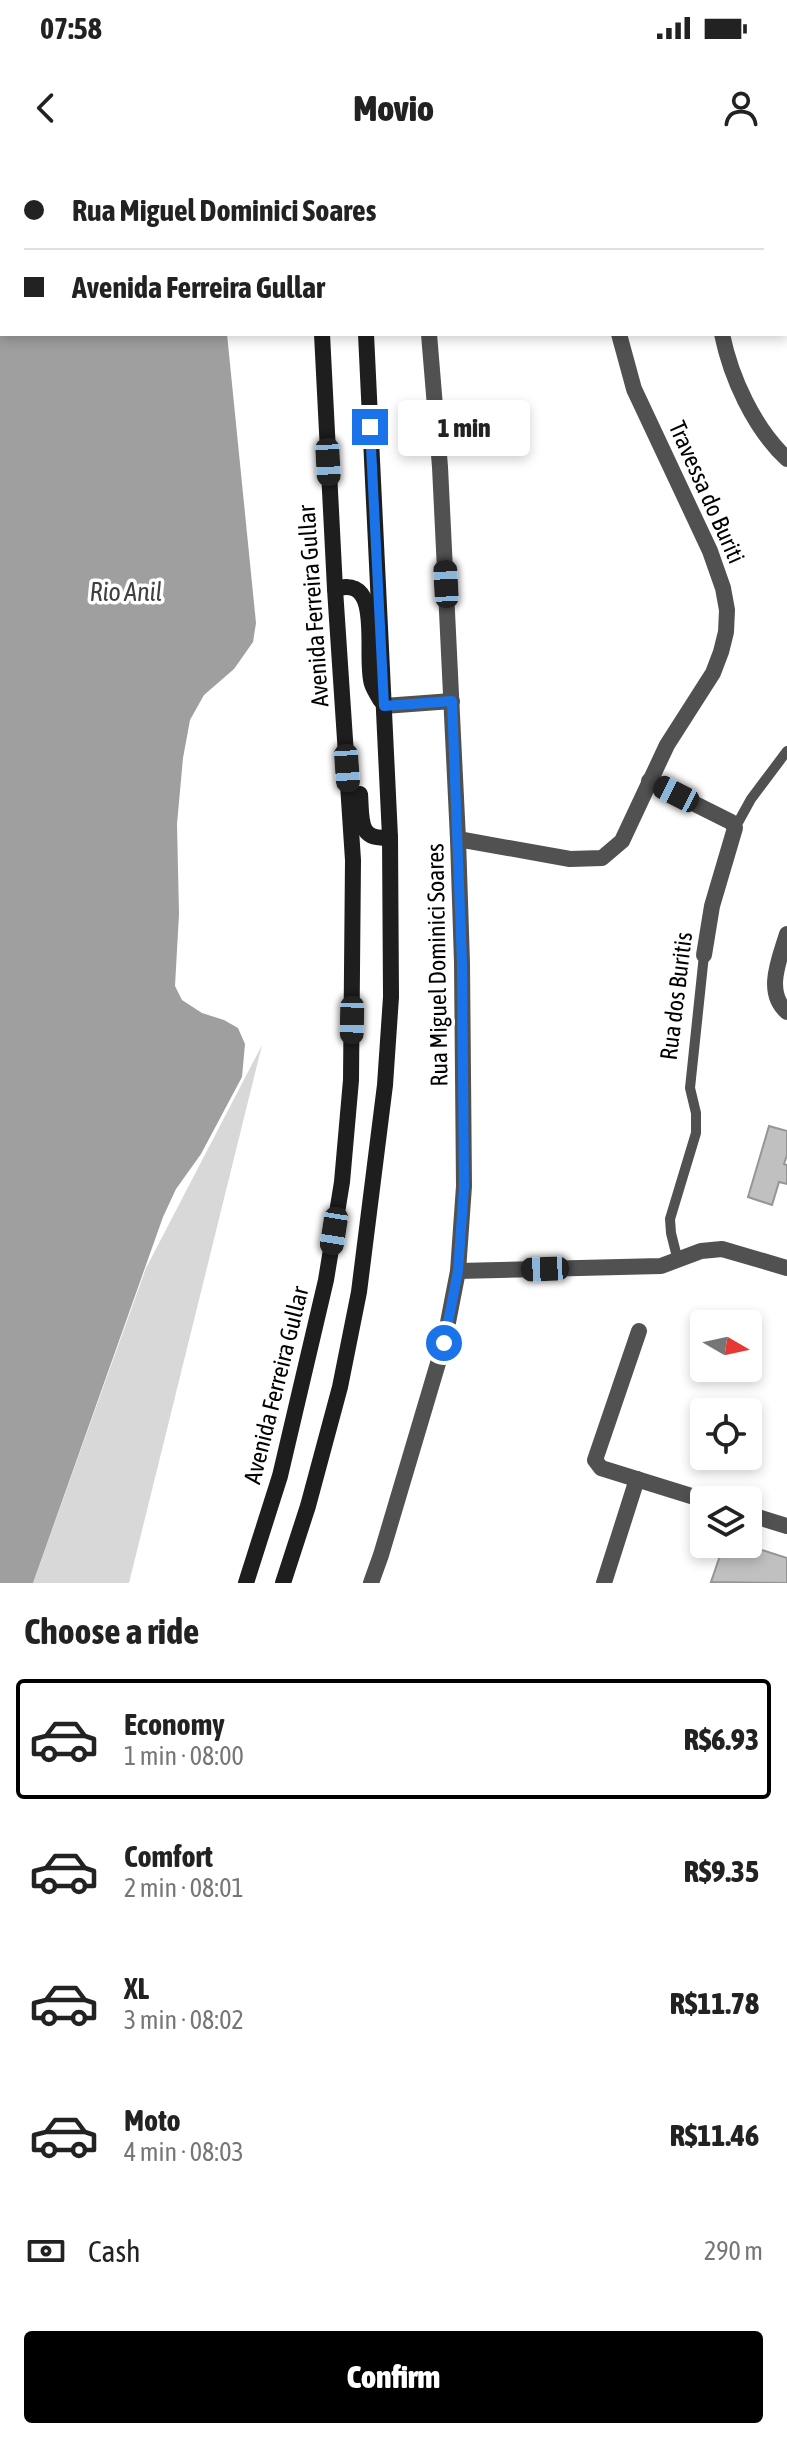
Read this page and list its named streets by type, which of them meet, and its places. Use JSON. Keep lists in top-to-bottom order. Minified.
{"streets":{"main road":["Avenida Ferreira Gullar"],"street":["Travessa do Buriti","Rua Miguel Dominici Soares","Rua dos Buritis"]},"crossings":[["Travessa do Buriti","Rua Miguel Dominici Soares"]],"water":["Rio Anil"],"north":"right","page":{"status":"07:58","header":"Movio","banner":["Rua Miguel Dominici Soares","Avenida Ferreira Gullar"],"bubble":"1 min","heading":"Choose a ride","list":[{"name":"Economy","note":"1 min · 08:00","value":"R$6.93"},{"name":"Comfort","note":"2 min · 08:01","value":"R$9.35"},{"name":"XL","note":"3 min · 08:02","value":"R$11.78"},{"name":"Moto","note":"4 min · 08:03","value":"R$11.46"}],"pay":["Cash","290 m"],"buttons":"Confirm"}}
